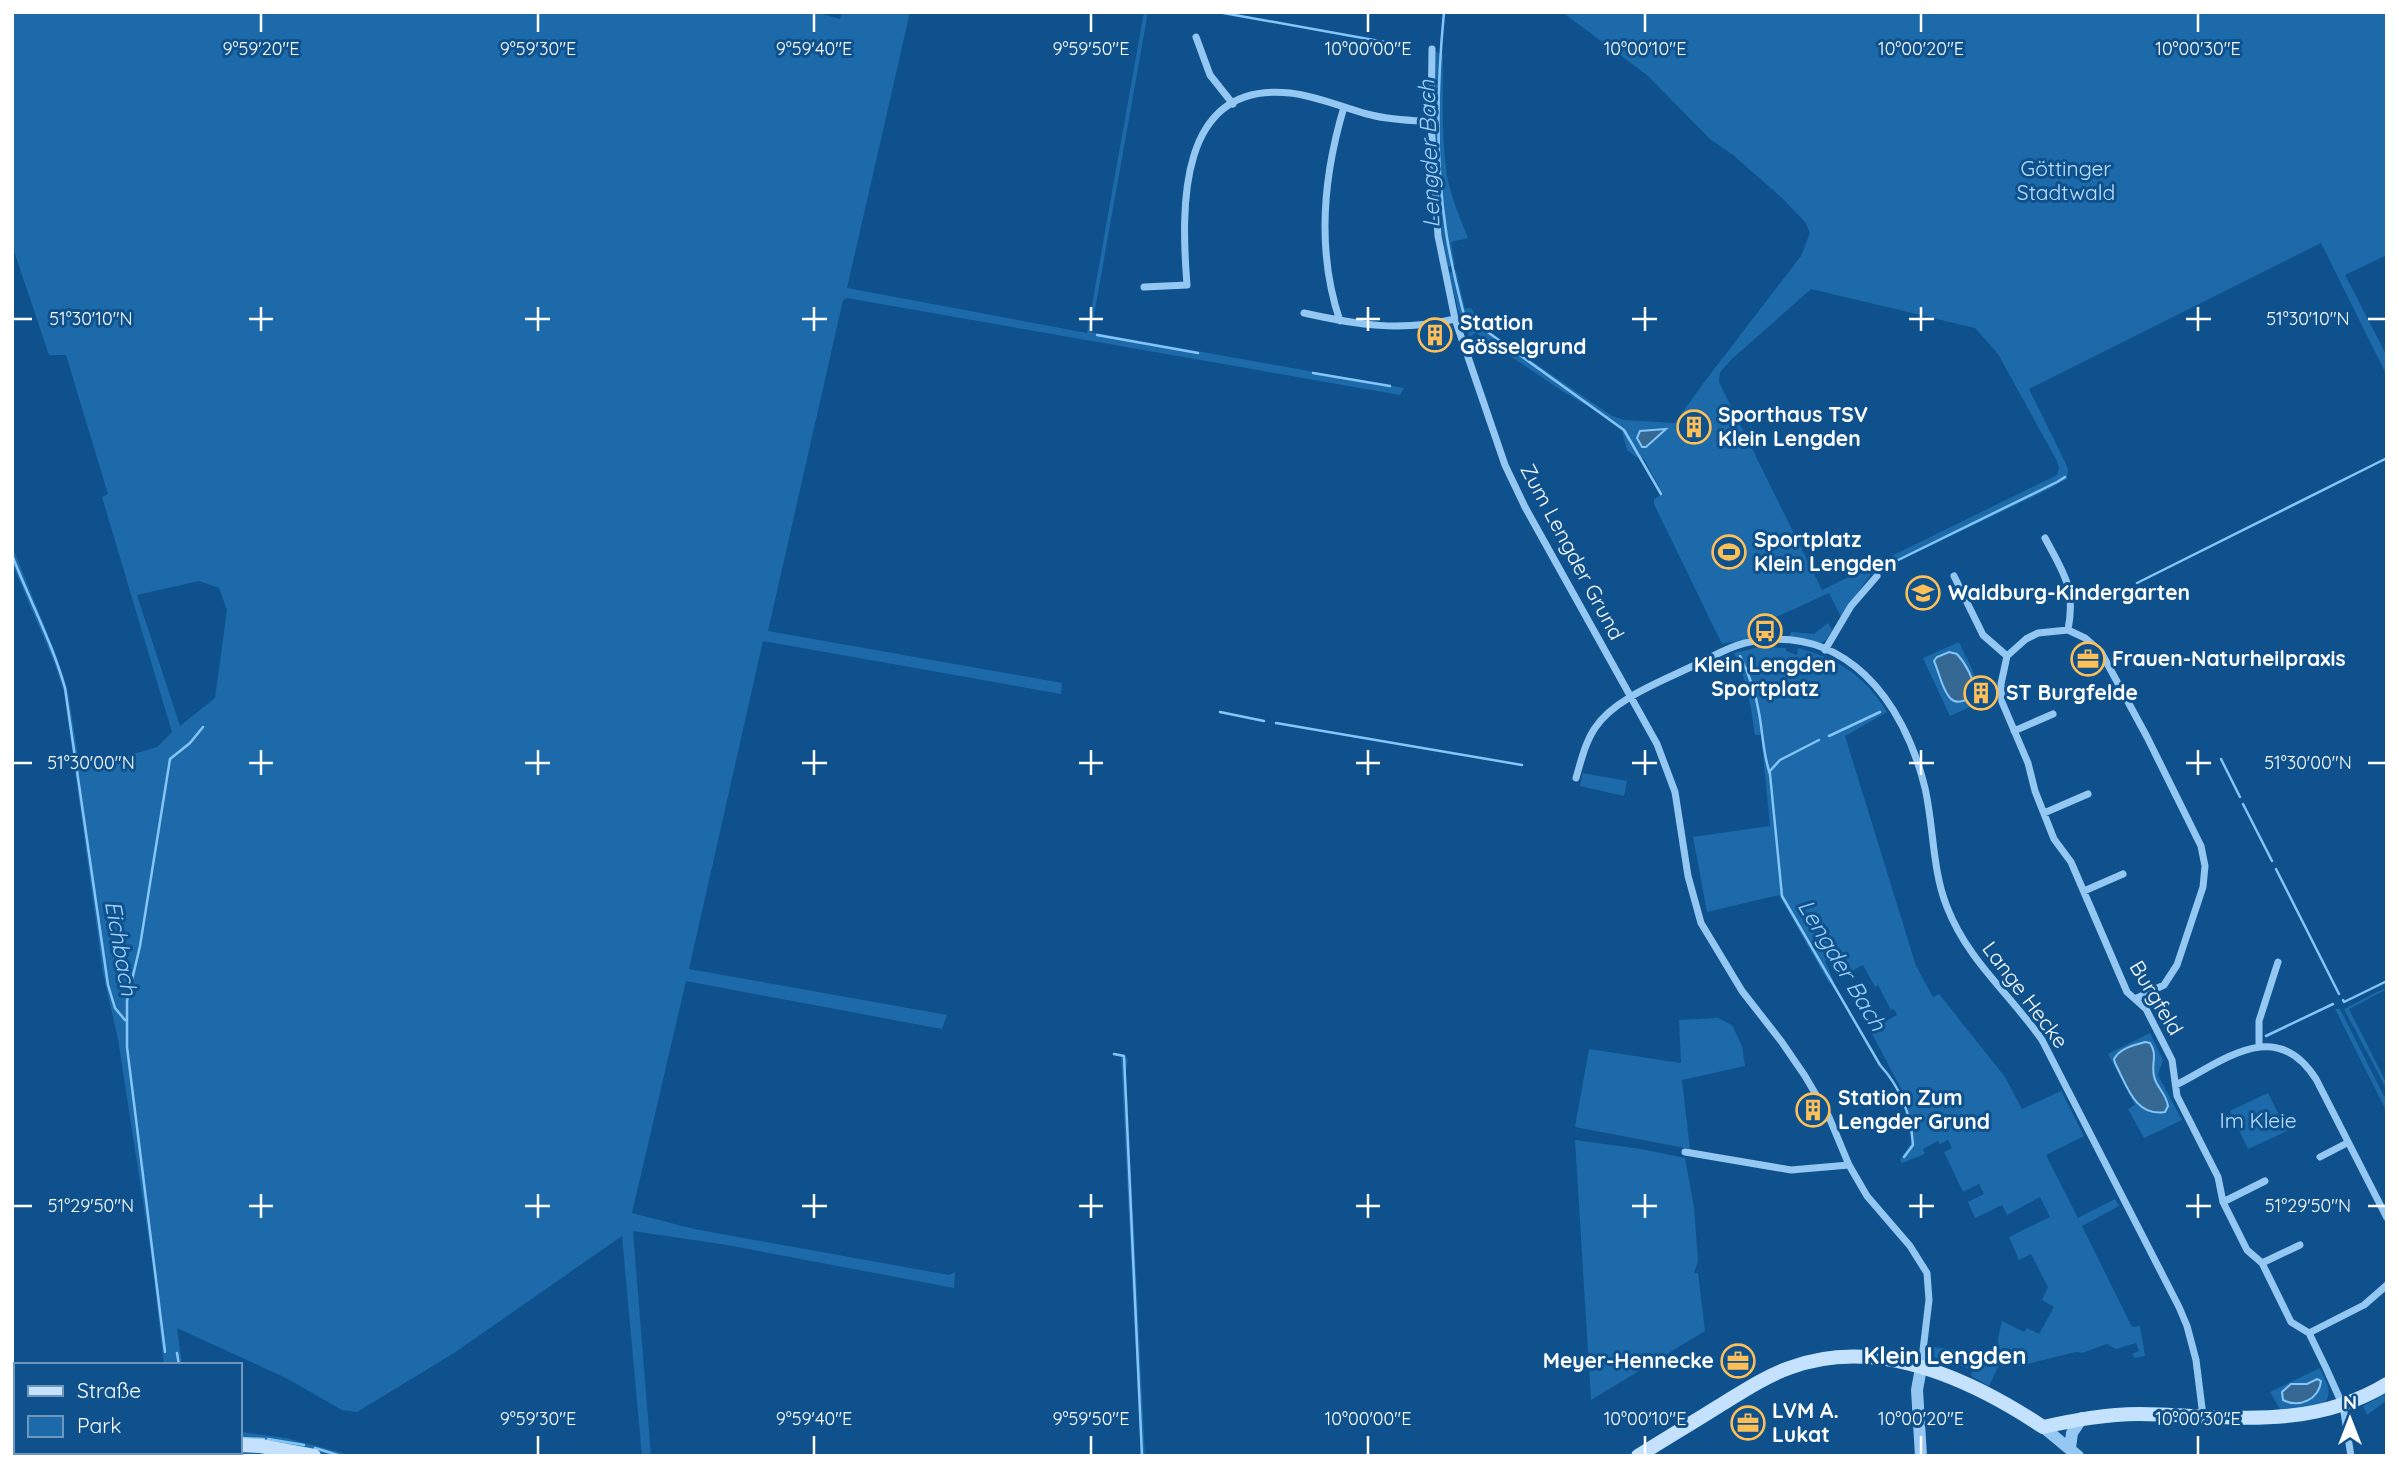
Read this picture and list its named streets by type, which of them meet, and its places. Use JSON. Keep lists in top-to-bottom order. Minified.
{"streets":{"street":["Zum Lengder Grund","Lange Hecke","Burgfeld"]},"crossings":[["Zum Lengder Grund","Lange Hecke"]],"districts":["Klein Lengden"],"water":["Lengder Bach","Eichbach"],"parks":["Göttinger Stadtwald","Im Kleie"],"places":{"building":["Station Gösselgrund","Sporthaus TSV Klein Lengden","ST Burgfelde","Station Zum Lengder Grund"],"sports":["Sportplatz Klein Lengden"],"school or university":["Waldburg-Kindergarten"],"bus stop":["Klein Lengden Sportplatz"],"office":["Frauen-Naturheilpraxis","Meyer-Hennecke","LVM A. Lukat"]},"legend":["Straße","Park"],"north":"top","coordinates":["9°59'20\"E","9°59'30\"E","9°59'40\"E","9°59'50\"E","10°00'00\"E","10°00'10\"E","10°00'20\"E","10°00'30\"E","51°30'10\"N","51°30'00\"N","51°29'50\"N"]}
